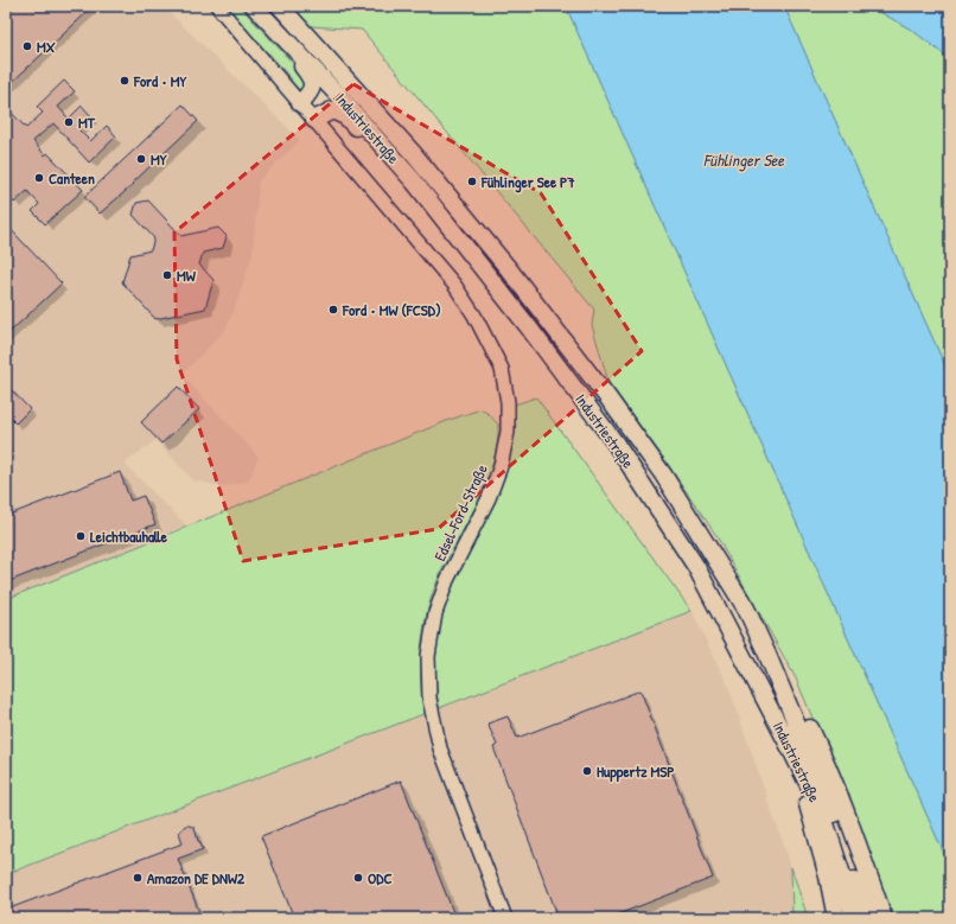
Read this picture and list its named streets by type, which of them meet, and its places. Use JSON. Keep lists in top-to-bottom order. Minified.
{"streets":{"highway":["Industriestraße"],"street":["Edsel-Ford-Straße"]},"water":["Fühlinger See"],"places":["MX","Ford • MY","MT","MY","Canteen","Fühlinger See P7","MW","Ford • MW (FCSD)","Leichtbauhalle","Huppertz MSP","Amazon DE DNW2","ODC"]}
